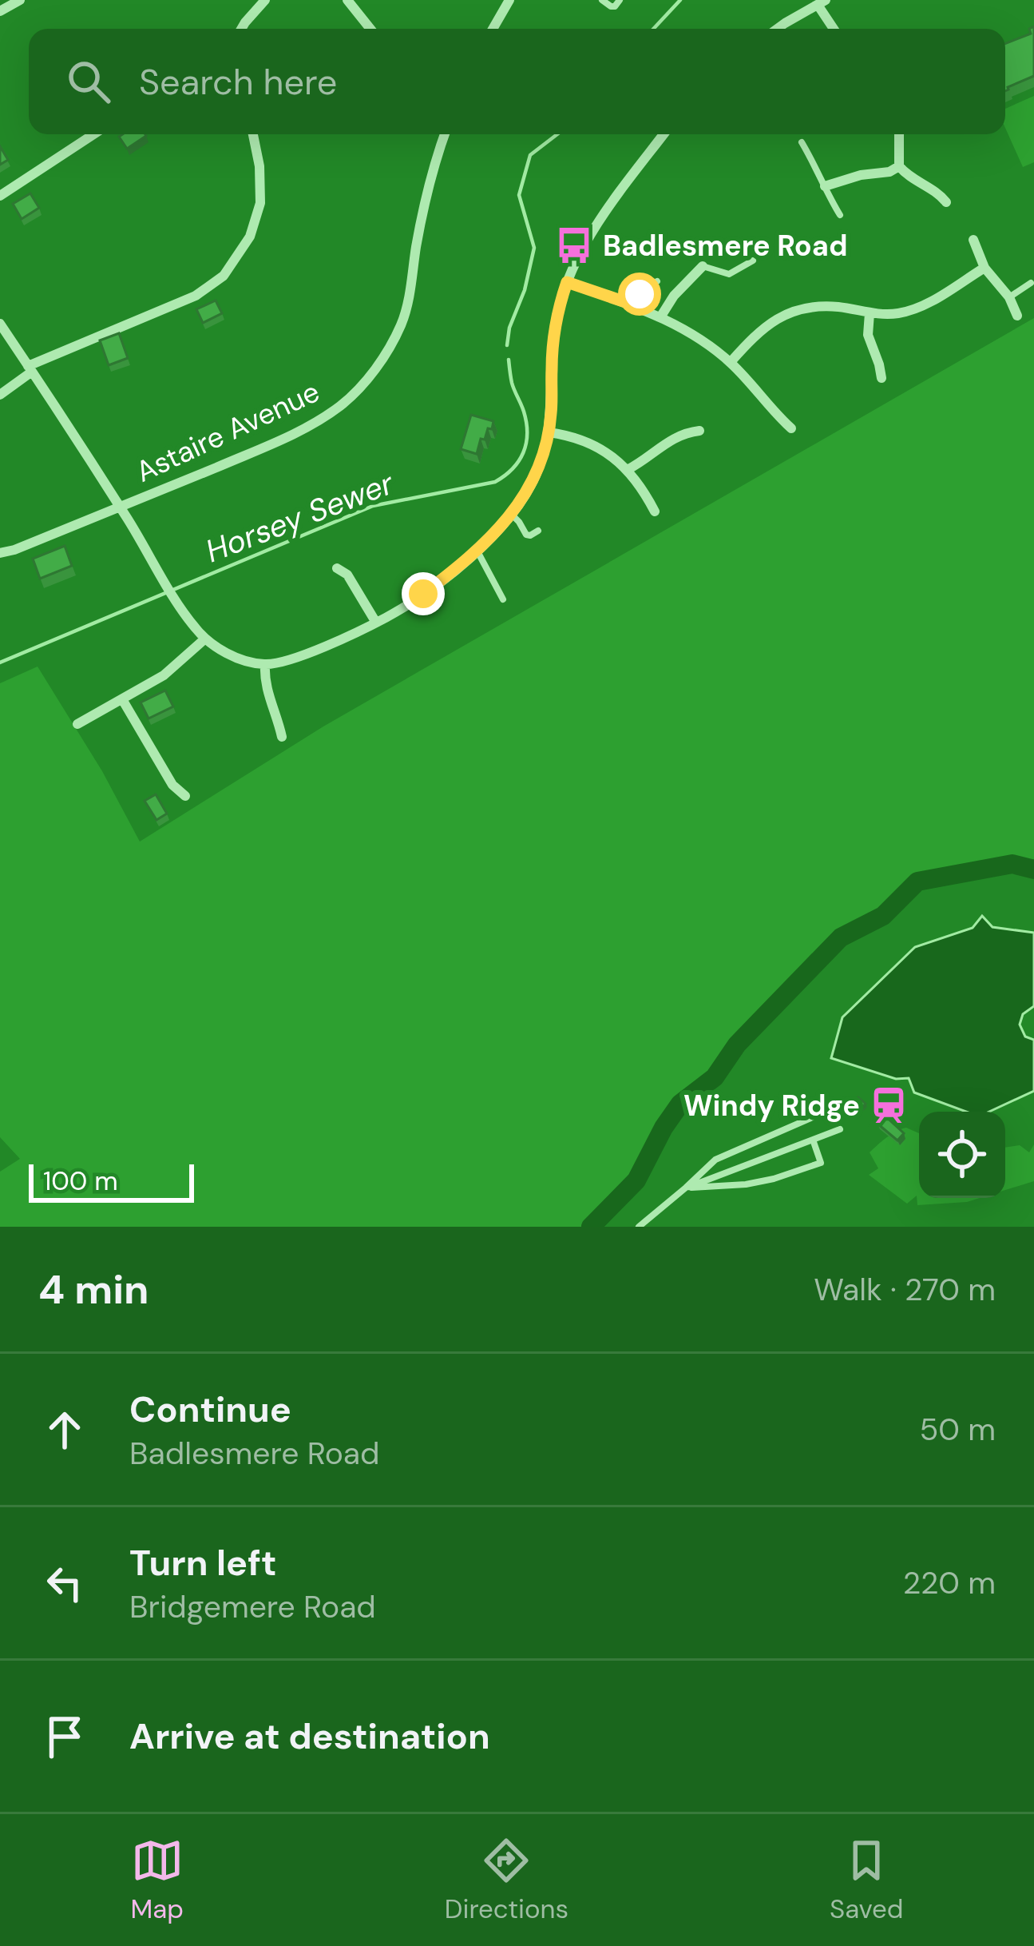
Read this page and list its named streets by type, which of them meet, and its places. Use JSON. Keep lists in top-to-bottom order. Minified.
{"streets":{"street":["Astaire Avenue"]},"water":["Horsey Sewer"],"places":{"bus stop":["Badlesmere Road"],"station":["Windy Ridge"]},"scale_bar":"100 m","page":{"search":"Search here","scale":"100 m","heading":["4 min","Walk · 270 m"],"list":[["Continue","Badlesmere Road","50 m"],["Turn left","Bridgemere Road","220 m"],"Arrive at destination"],"nav":["Map","Directions","Saved"]}}
